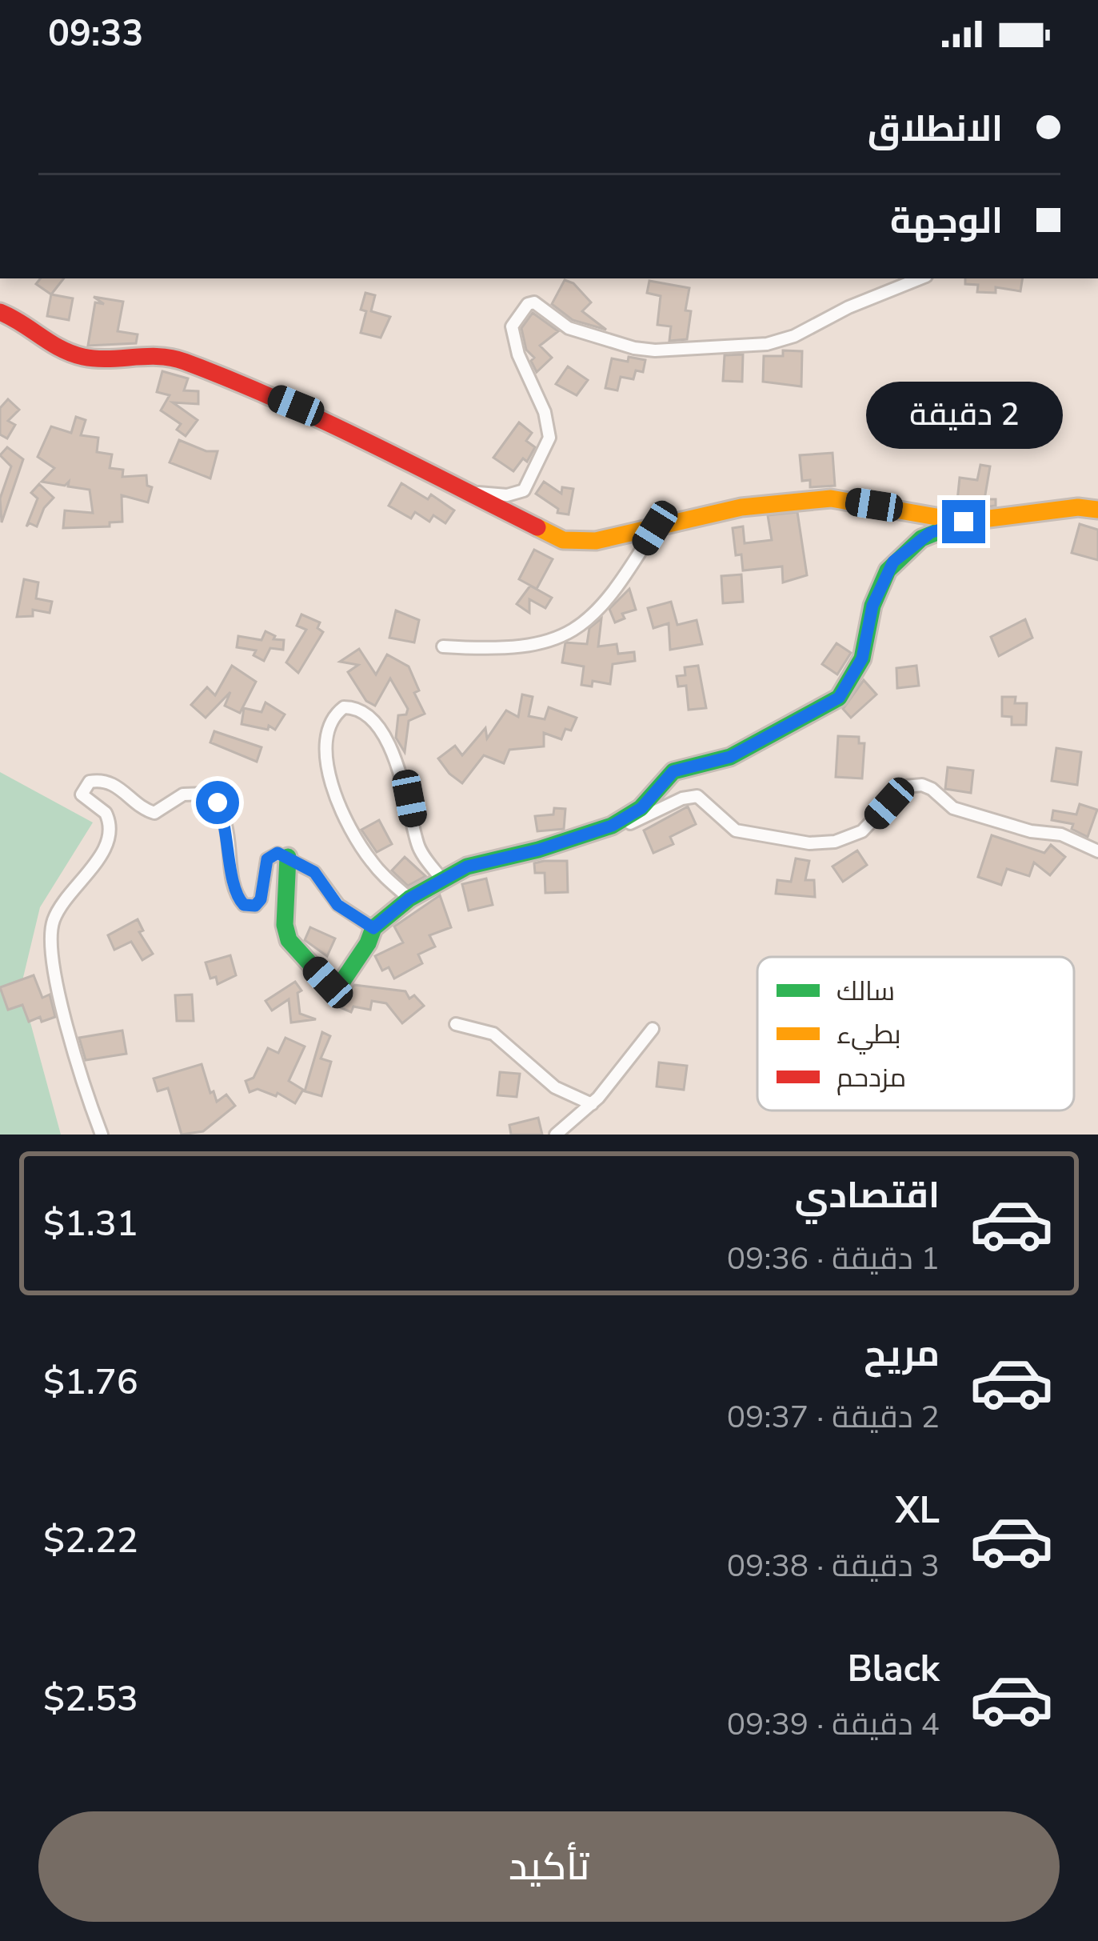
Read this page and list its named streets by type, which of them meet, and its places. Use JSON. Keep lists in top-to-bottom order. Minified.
{"legend":["سالك","بطيء","مزدحم"],"page":{"status":"09:33","banner":["الانطلاق","الوجهة"],"bubble":"2 دقيقة","list":[{"name":"اقتصادي","note":"1 دقيقة · 09:36","value":"$1.31"},{"name":"مريح","note":"2 دقيقة · 09:37","value":"$1.76"},{"name":"XL","note":"3 دقيقة · 09:38","value":"$2.22"},{"name":"Black","note":"4 دقيقة · 09:39","value":"$2.53"}],"buttons":"تأكيد"}}
